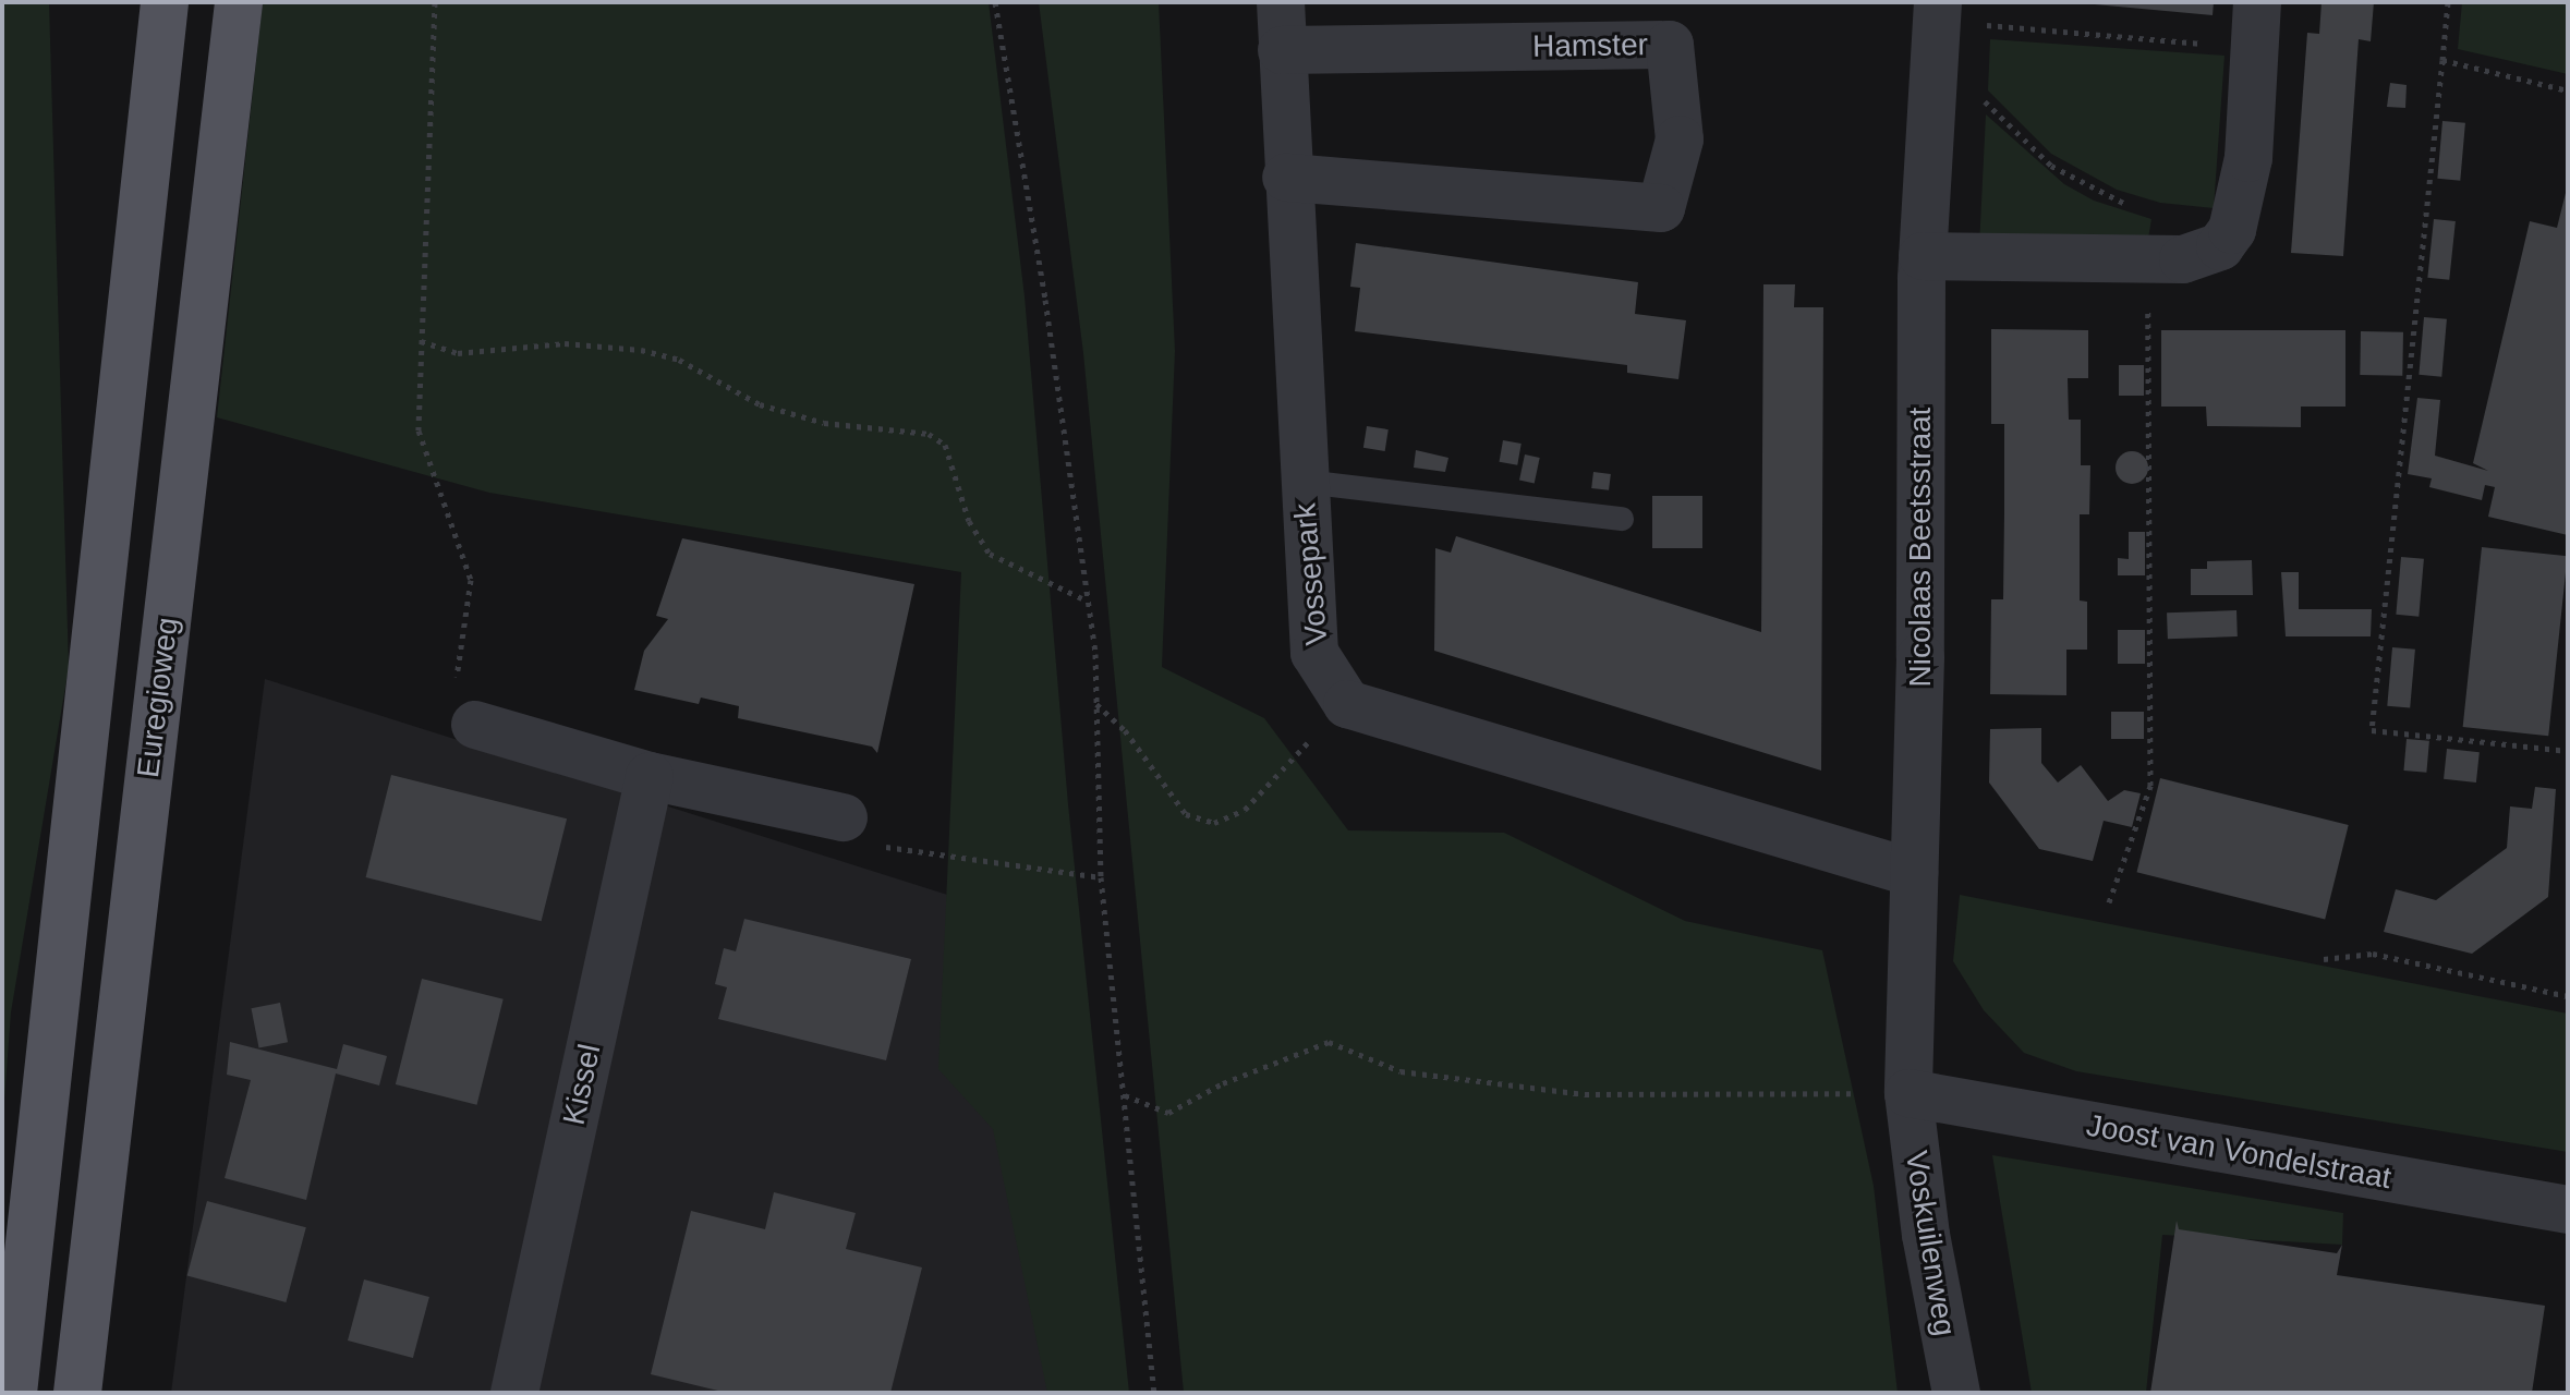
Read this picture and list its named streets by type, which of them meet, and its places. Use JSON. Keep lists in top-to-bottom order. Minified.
{"streets":{"main road":["Euregioweg"],"street":["Hamster","Nicolaas Beetsstraat","Vossepark","Kissel","Joost van Vondelstraat","Voskuilenweg"]},"crossings":[["Hamster","Vossepark"],["Nicolaas Beetsstraat","Joost van Vondelstraat"],["Nicolaas Beetsstraat","Voskuilenweg"],["Joost van Vondelstraat","Voskuilenweg"]]}
